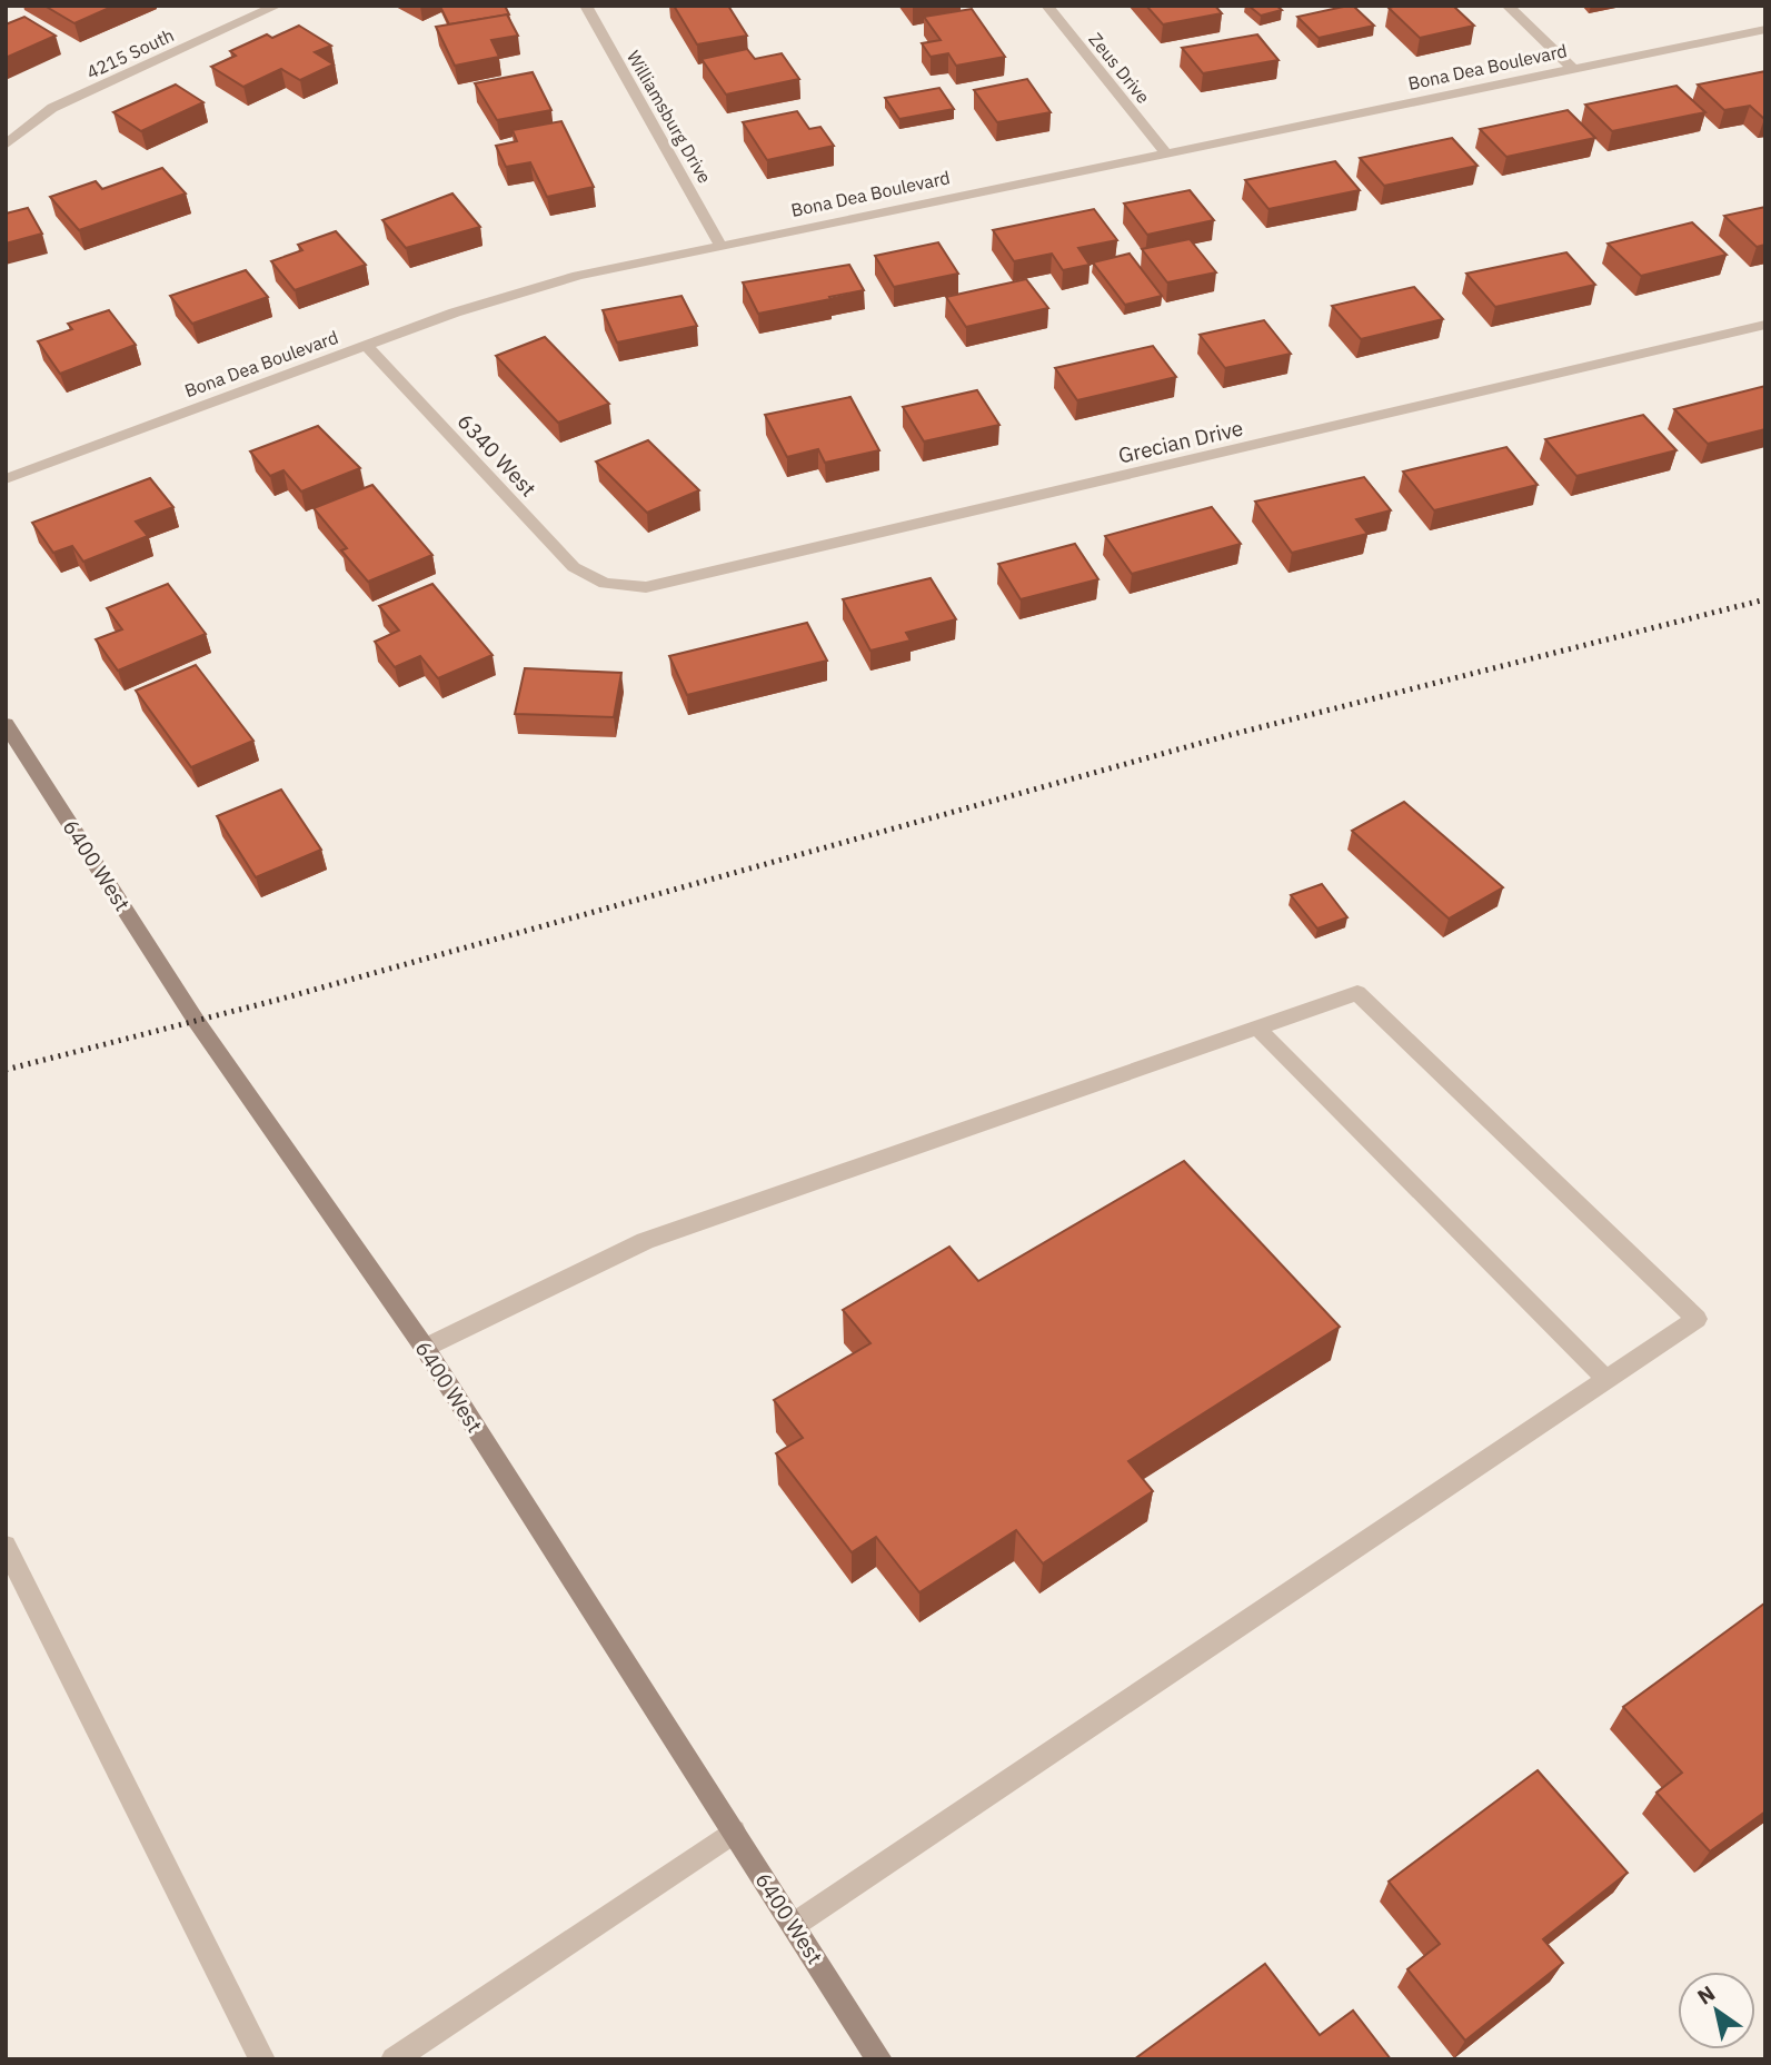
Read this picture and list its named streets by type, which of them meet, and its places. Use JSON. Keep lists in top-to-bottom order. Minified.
{"streets":{"street":["4215 South","Bona Dea Boulevard","Zeus Drive","Williamsburg Drive","Grecian Drive","6340 West","6400 West"]},"crossings":[["Bona Dea Boulevard","Zeus Drive"],["Bona Dea Boulevard","Williamsburg Drive"],["Bona Dea Boulevard","6340 West"],["Grecian Drive","6340 West"]],"north":"top left"}
